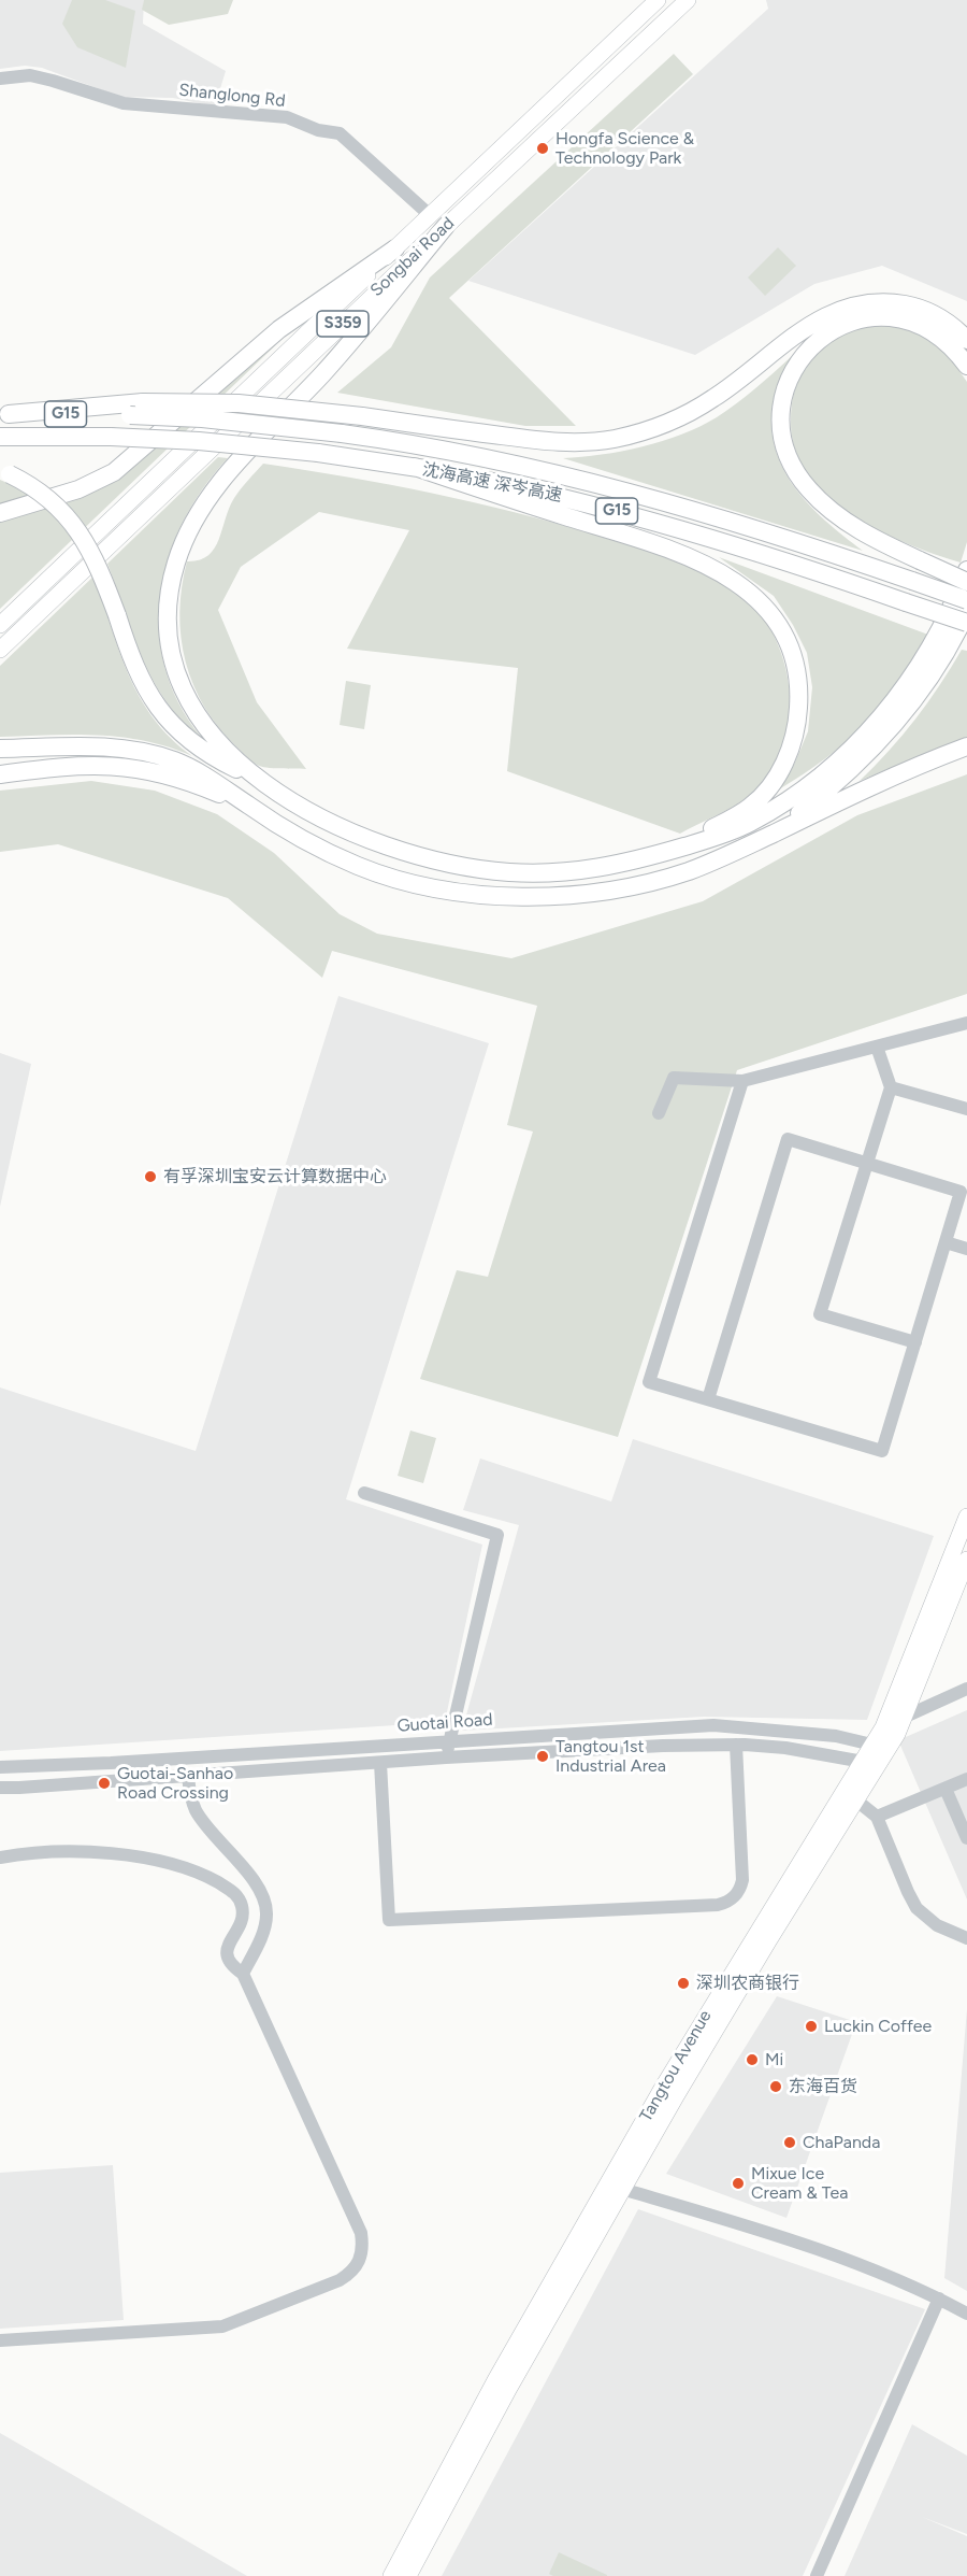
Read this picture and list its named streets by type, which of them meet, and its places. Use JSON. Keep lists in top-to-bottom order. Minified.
{"streets":{"highway":["G15","沈海高速 深岑高速"],"main road":["Songbai Road","S359","Tangtou Avenue"],"street":["Shanglong Rd","Guotai Road"]},"crossings":[["Shanglong Rd","Songbai Road"],["Guotai Road","Tangtou Avenue"]],"places":["Hongfa Science & Technology Park","有孚深圳宝安云计算数据中心","Tangtou 1st Industrial Area","Guotai-Sanhao Road Crossing","深圳农商银行","Luckin Coffee","Mi","东海百货","ChaPanda","Mixue Ice Cream & Tea"]}
